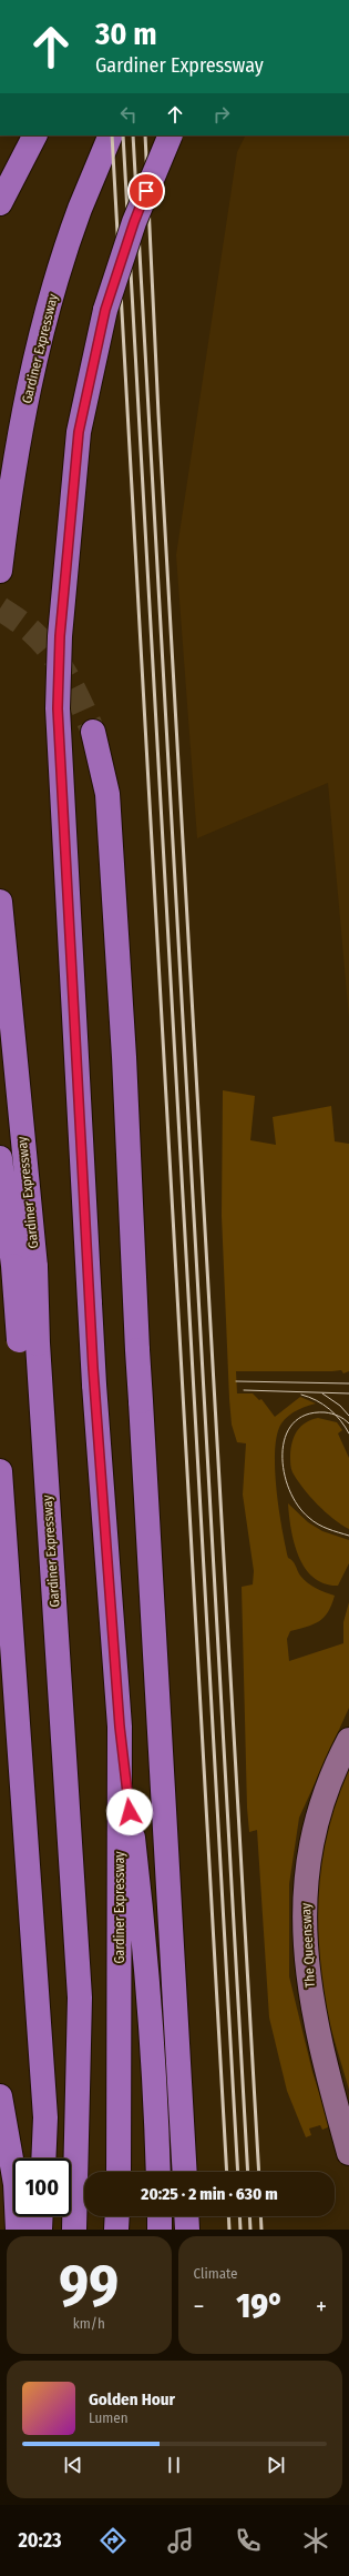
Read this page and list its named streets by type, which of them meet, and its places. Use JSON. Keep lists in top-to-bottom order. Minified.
{"streets":{"highway":["Gardiner Expressway"],"main road":["The Queensway"]},"page":{"turn":["30 m","Gardiner Expressway"],"limit":"100","trip":"20:25 · 2 min · 630 m","tile":[["99","km/h"],"Climate"],"heat":["−","19°","+"],"song":["Golden Hour","Lumen"],"tabs":"20:23"}}
